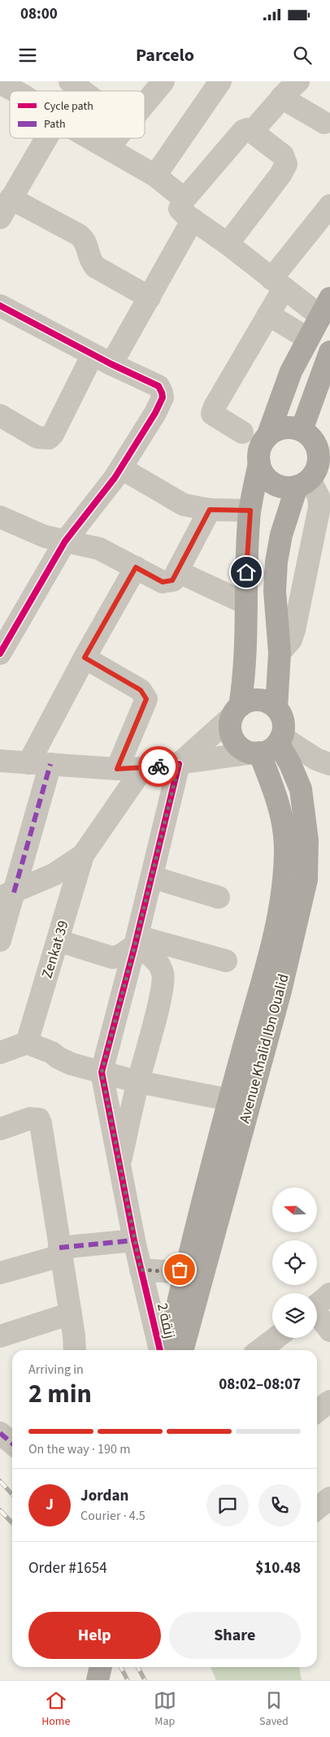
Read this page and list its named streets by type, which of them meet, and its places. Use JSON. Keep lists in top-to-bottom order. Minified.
{"streets":{"main road":["Avenue Khalid Ibn Oualid"],"street":["Zenkat 39","زنقة 2"]},"legend":["Cycle path","Path"],"north":"left","page":{"status":"08:00","header":"Parcelo","heading":["2 min","Arriving in","08:02–08:07"],"panel":["Jordan","Courier · 4.5","Order #1654","$10.48"],"bar":"On the way · 190 m","round":"J","buttons":["Help","Share"],"tabs":["Home","Map","Saved"]}}
